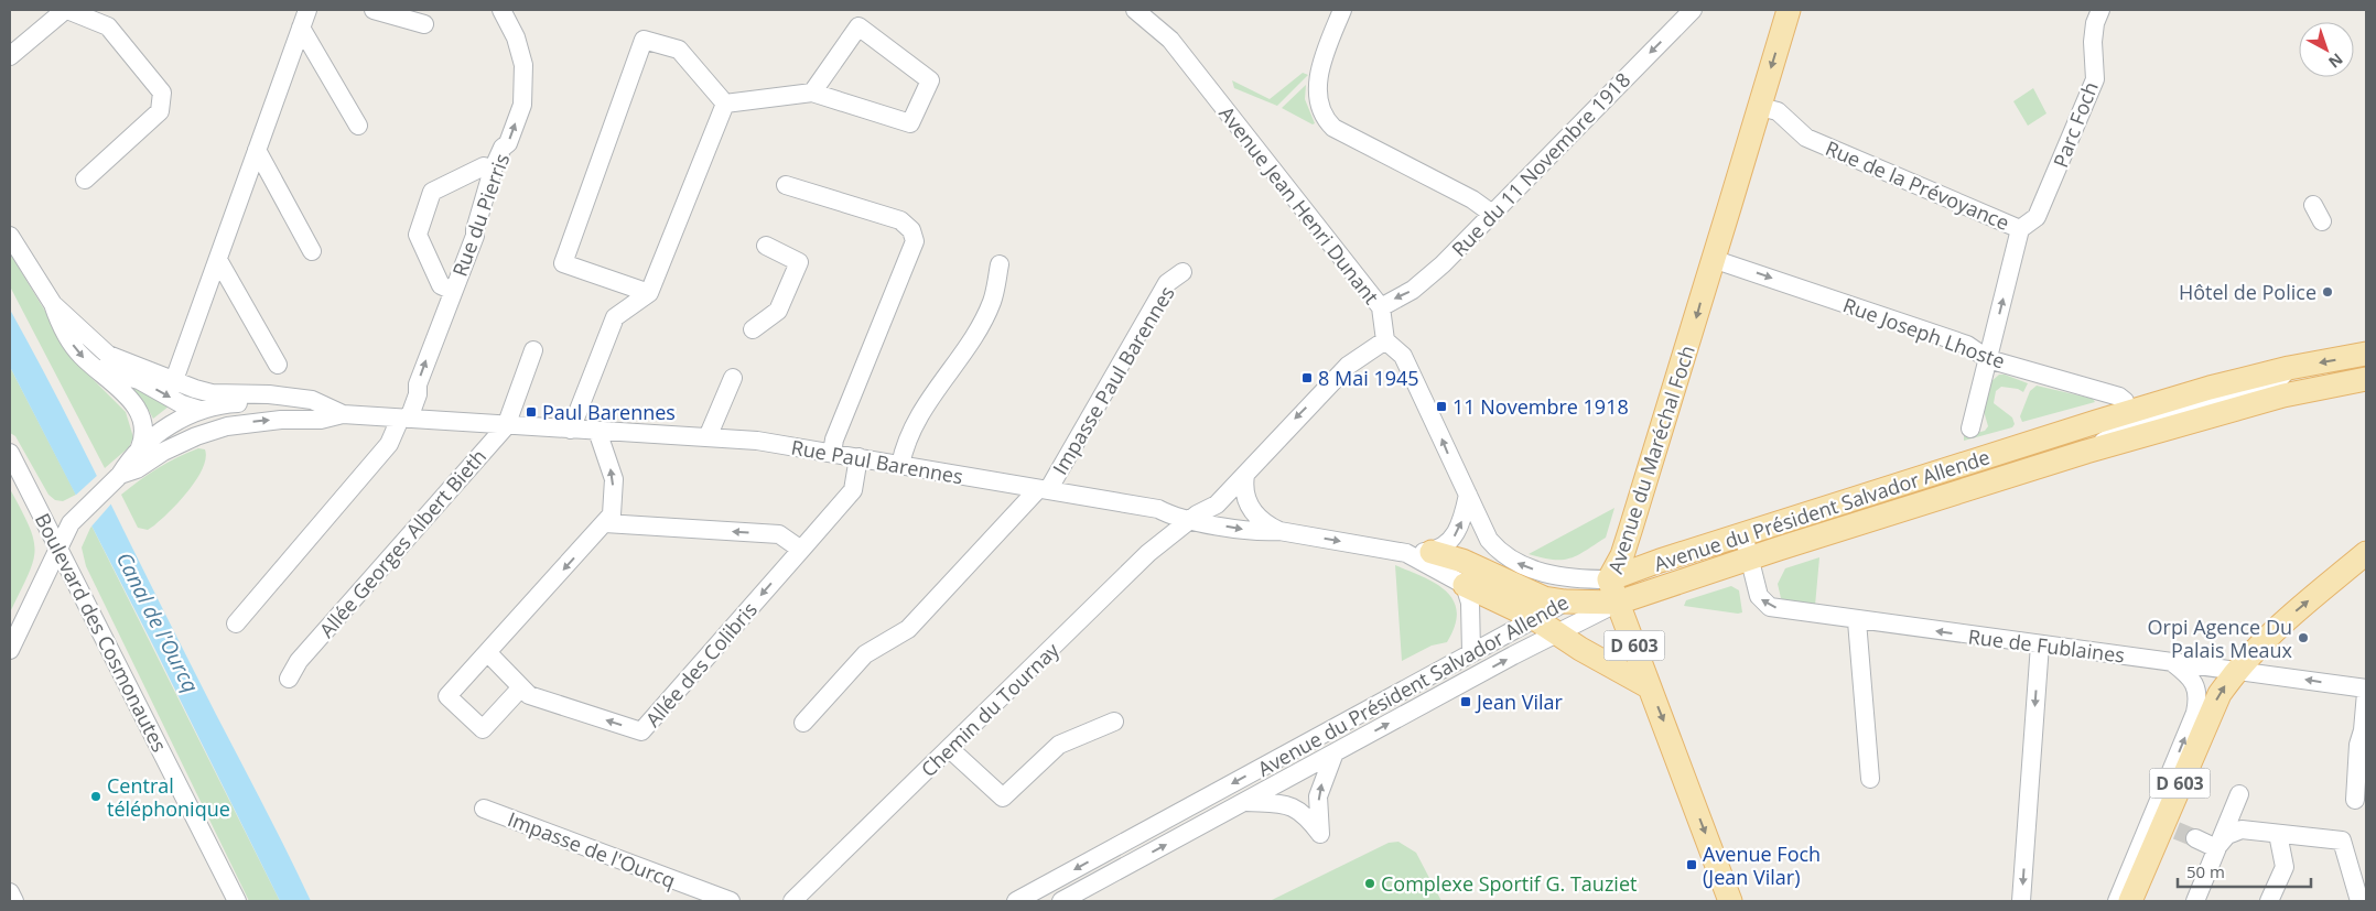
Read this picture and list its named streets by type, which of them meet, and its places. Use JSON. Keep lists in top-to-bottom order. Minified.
{"streets":{"main road":["Avenue du Maréchal Foch","Avenue du Président Salvador Allende","D 603"],"street":["Parc Foch","Rue du 11 Novembre 1918","Rue de la Prévoyance","Avenue Jean Henri Dunant","Rue du Pierris","Rue Joseph Lhoste","Impasse Paul Barennes","Rue Paul Barennes","Allée Georges Albert Bieth","Boulevard des Cosmonautes","Rue de Fublaines","Allée des Colibris","Chemin du Tournay","Impasse de l'Ourcq"]},"crossings":[["Parc Foch","Rue de la Prévoyance"],["Rue du 11 Novembre 1918","Avenue Jean Henri Dunant"],["Rue de la Prévoyance","Rue Joseph Lhoste"],["Rue de la Prévoyance","Avenue du Maréchal Foch"],["Rue du Pierris","Rue Paul Barennes"],["Rue Joseph Lhoste","Avenue du Maréchal Foch"],["Impasse Paul Barennes","Rue Paul Barennes"],["Avenue du Maréchal Foch","Avenue du Président Salvador Allende"],["Rue Paul Barennes","Allée Georges Albert Bieth"],["Rue Paul Barennes","Allée des Colibris"],["Rue Paul Barennes","Chemin du Tournay"],["Avenue du Président Salvador Allende","Rue de Fublaines"],["D 603","Rue de Fublaines"]],"one_way":["Rue du 11 Novembre 1918","Rue Joseph Lhoste","Avenue du Maréchal Foch","Rue de Fublaines","Allée des Colibris"],"water":["Canal de l'Ourcq"],"places":{"other":["Hôtel de Police","Orpi Agence Du Palais Meaux","Central téléphonique","Complexe Sportif G. Tauziet"],"transit":["8 Mai 1945","11 Novembre 1918","Paul Barennes","Jean Vilar","Avenue Foch (Jean Vilar)"]},"scale_bar":"50 m","north":"bottom right"}
